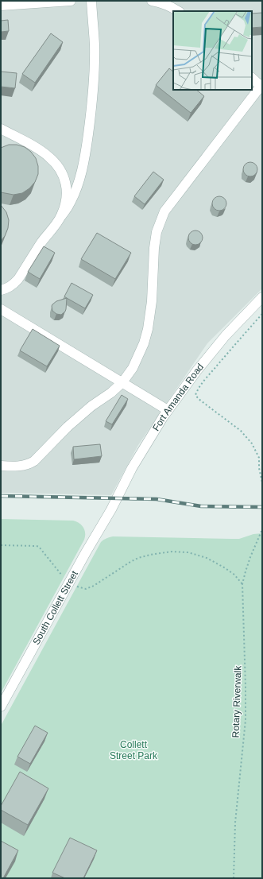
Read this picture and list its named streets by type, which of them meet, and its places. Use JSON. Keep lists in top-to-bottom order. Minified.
{"streets":{"street":["Fort Amanda Road","South Collett Street"],"path":["Rotary Riverwalk"]},"crossings":[["Fort Amanda Road","South Collett Street"]],"parks":["Collett Street Park"]}
